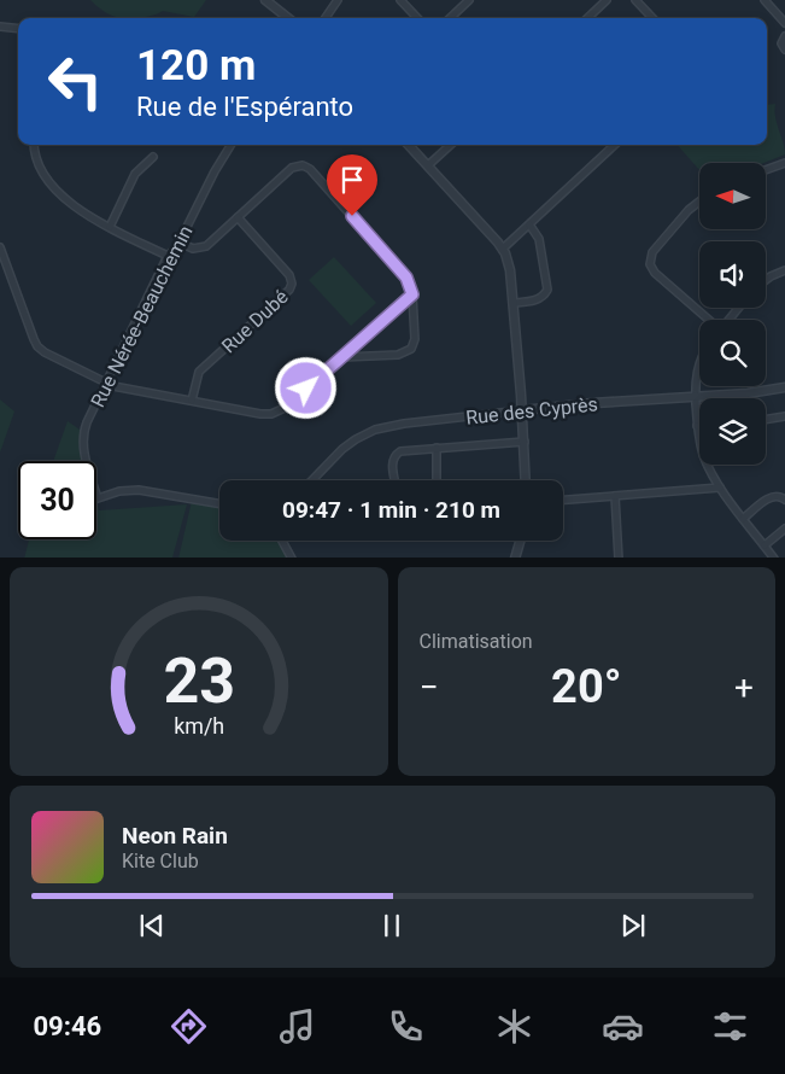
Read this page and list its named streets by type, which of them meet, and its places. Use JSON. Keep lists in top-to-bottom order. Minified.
{"streets":{"street":["Rue Nérée-Beauchemin","Rue Dubé","Rue des Cyprès"]},"north":"left","page":{"turn":["120 m","Rue de l'Espéranto"],"limit":"30","trip":"09:47 · 1 min · 210 m","tile":"Climatisation","heat":["−","20°","+"],"song":["Neon Rain","Kite Club"],"tabs":"09:46","gauge":["23","km/h"]}}
